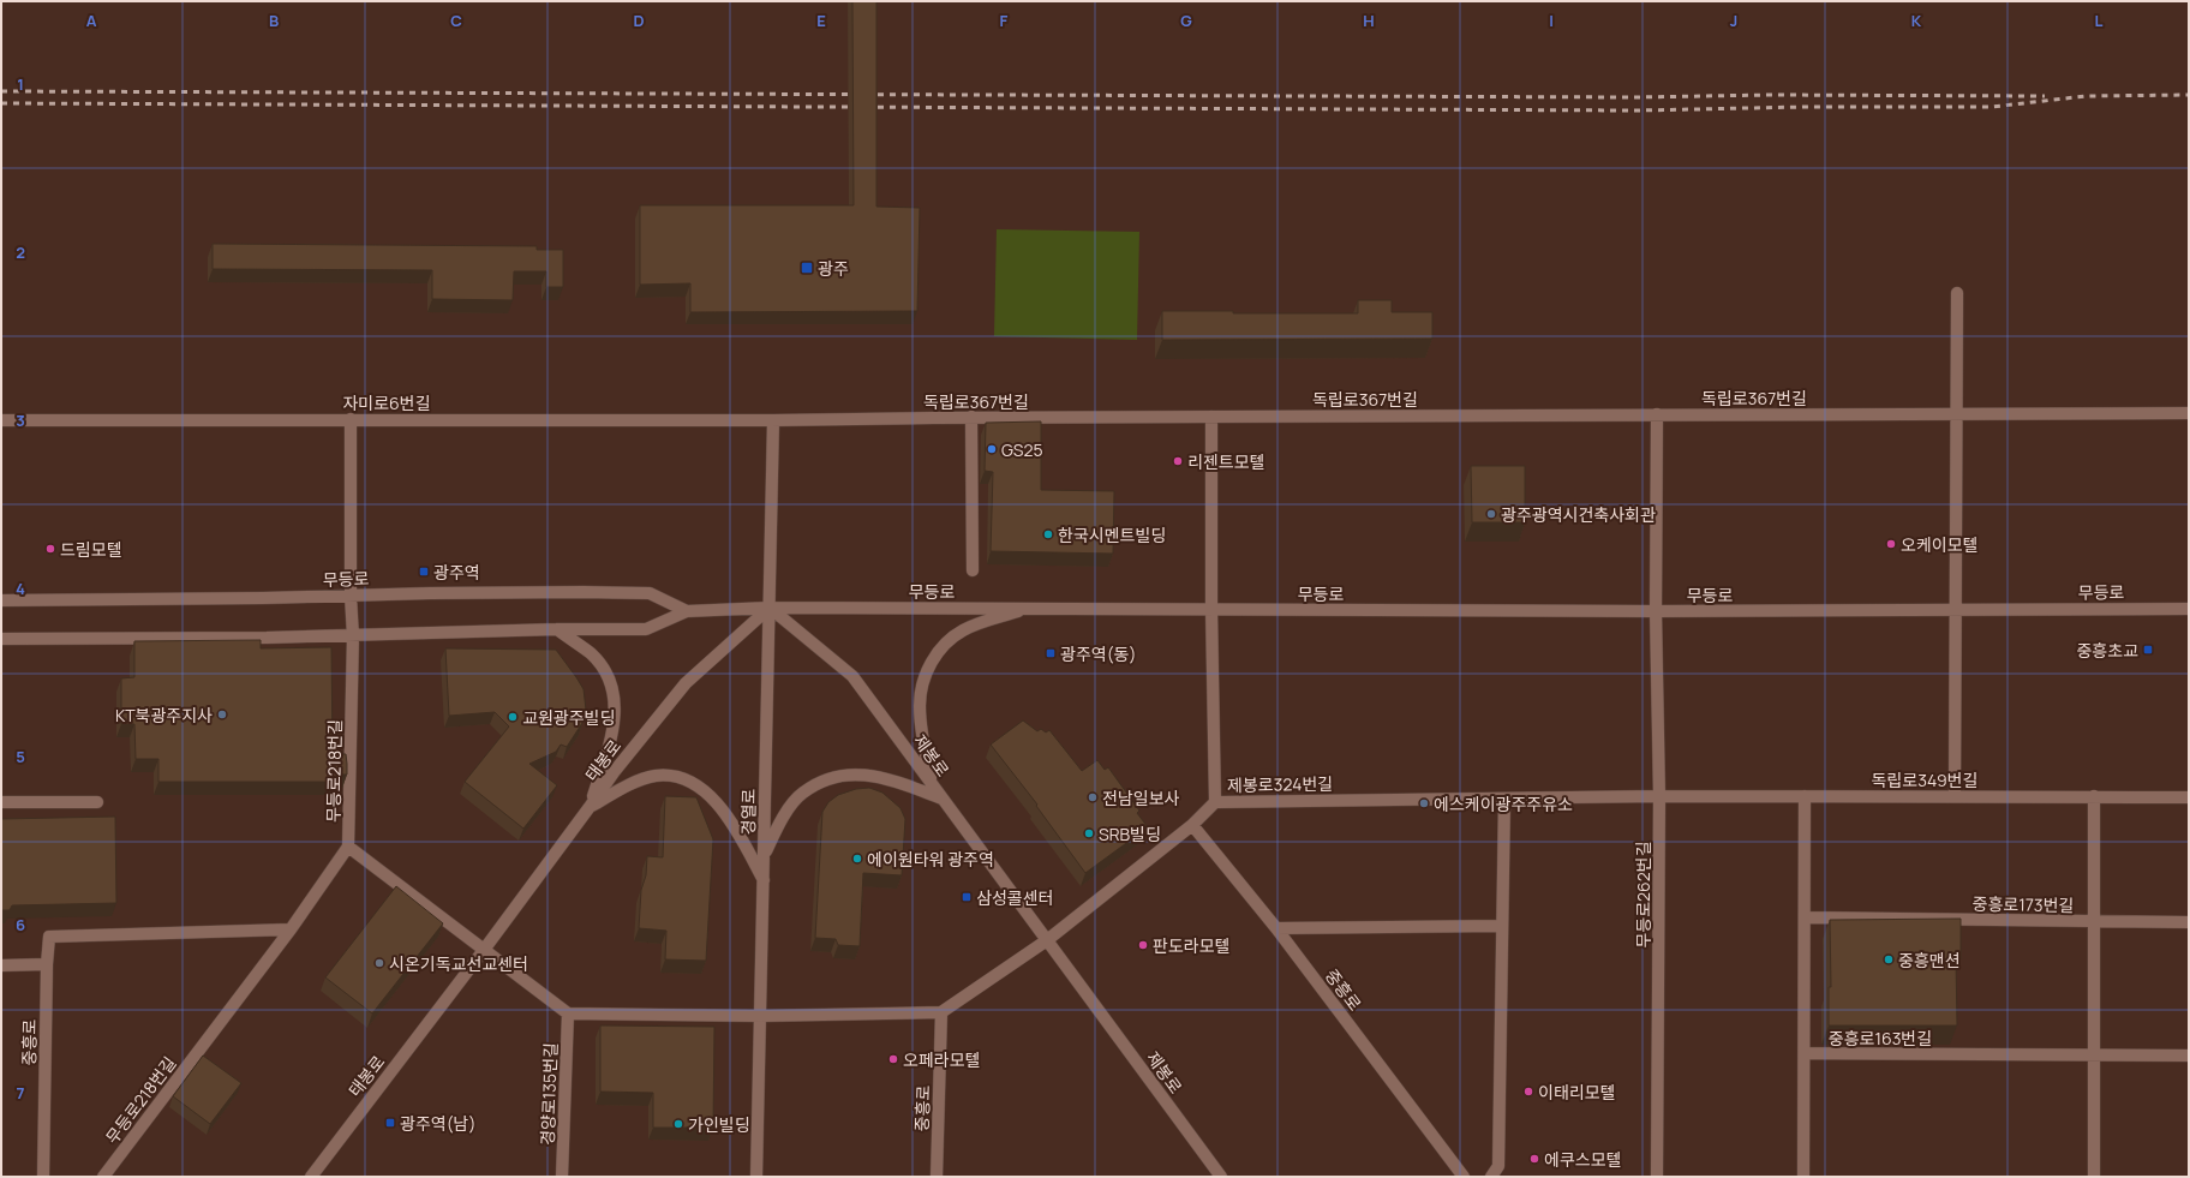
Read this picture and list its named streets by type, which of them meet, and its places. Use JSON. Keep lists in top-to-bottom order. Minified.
{"streets":{"street":["독립로367번길","자미로6번길","무등로","제봉로","태봉로","무등로218번길","독립로349번길","제봉로324번길","경열로","무등로262번길","중흥로173번길","중흥로","중흥로163번길","경양로135번길"]},"crossings":[["독립로367번길","자미로6번길"],["독립로367번길","경열로"],["독립로367번길","무등로262번길"],["자미로6번길","무등로218번길"],["자미로6번길","경열로"],["무등로","제봉로"],["무등로","태봉로"],["무등로","무등로218번길"],["무등로","경열로"],["무등로","무등로262번길"],["제봉로","태봉로"],["제봉로","제봉로324번길"],["제봉로","경열로"],["태봉로","경열로"],["무등로218번길","중흥로"],["독립로349번길","제봉로324번길"],["독립로349번길","무등로262번길"],["독립로349번길","중흥로173번길"],["독립로349번길","중흥로163번길"],["제봉로324번길","무등로262번길"],["제봉로324번길","중흥로"],["중흥로173번길","중흥로163번길"]],"places":{"transit":["광주","광주역","중흥초교","광주역(동)","삼성콜센터","광주역(남)"],"other":["GS25","리젠트모텔","광주광역시건축사회관","한국시멘트빌딩","오케이모텔","드림모텔","KT북광주지사","교원광주빌딩","전남일보사","에스케이광주주유소","SRB빌딩","에이원타워 광주역","판도라모텔","중흥맨션","시온기독교선교센터","오페라모텔","이태리모텔","가인빌딩","에쿠스모텔"]},"grid":{"columns":["A","B","C","D","E","F","G","H","I","J","K","L"],"rows":["1","2","3","4","5","6","7"]}}
